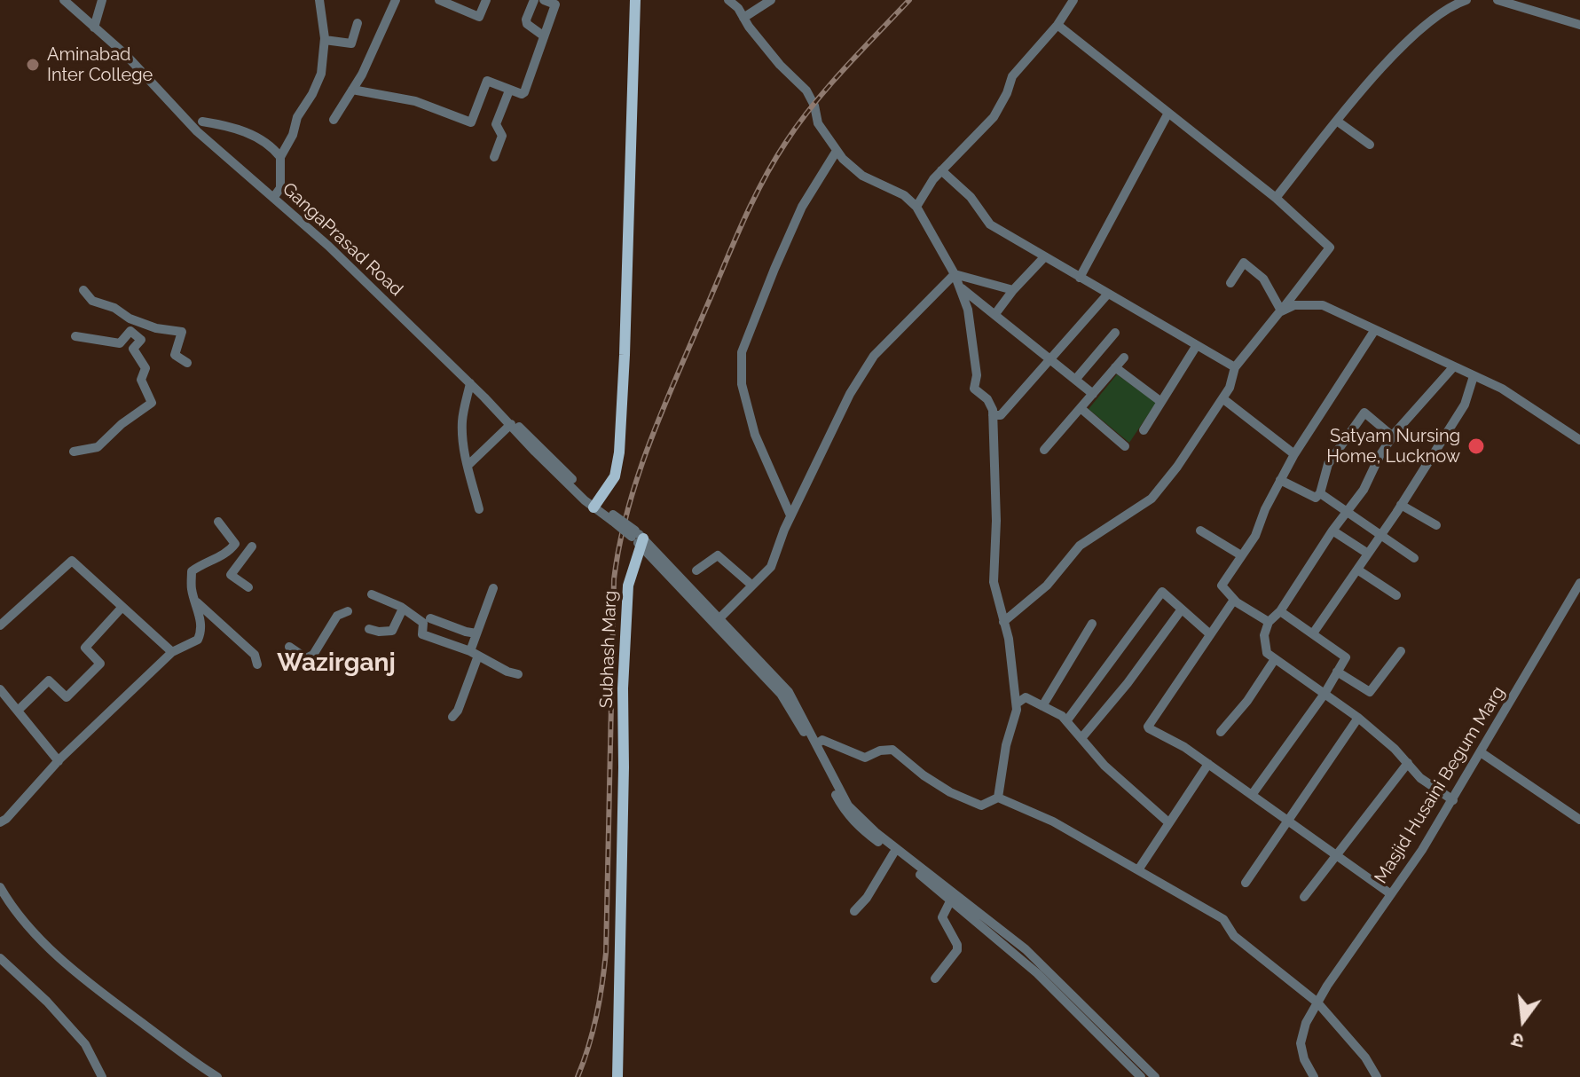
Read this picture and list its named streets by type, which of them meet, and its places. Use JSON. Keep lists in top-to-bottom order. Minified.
{"streets":{"main road":["Subhash Marg"],"street":["GangaPrasad Road","Masjid Husaini Begum Marg"]},"districts":["Wazirganj"],"places":["Aminabad Inter College","Satyam Nursing Home, Lucknow"],"north":"bottom"}
